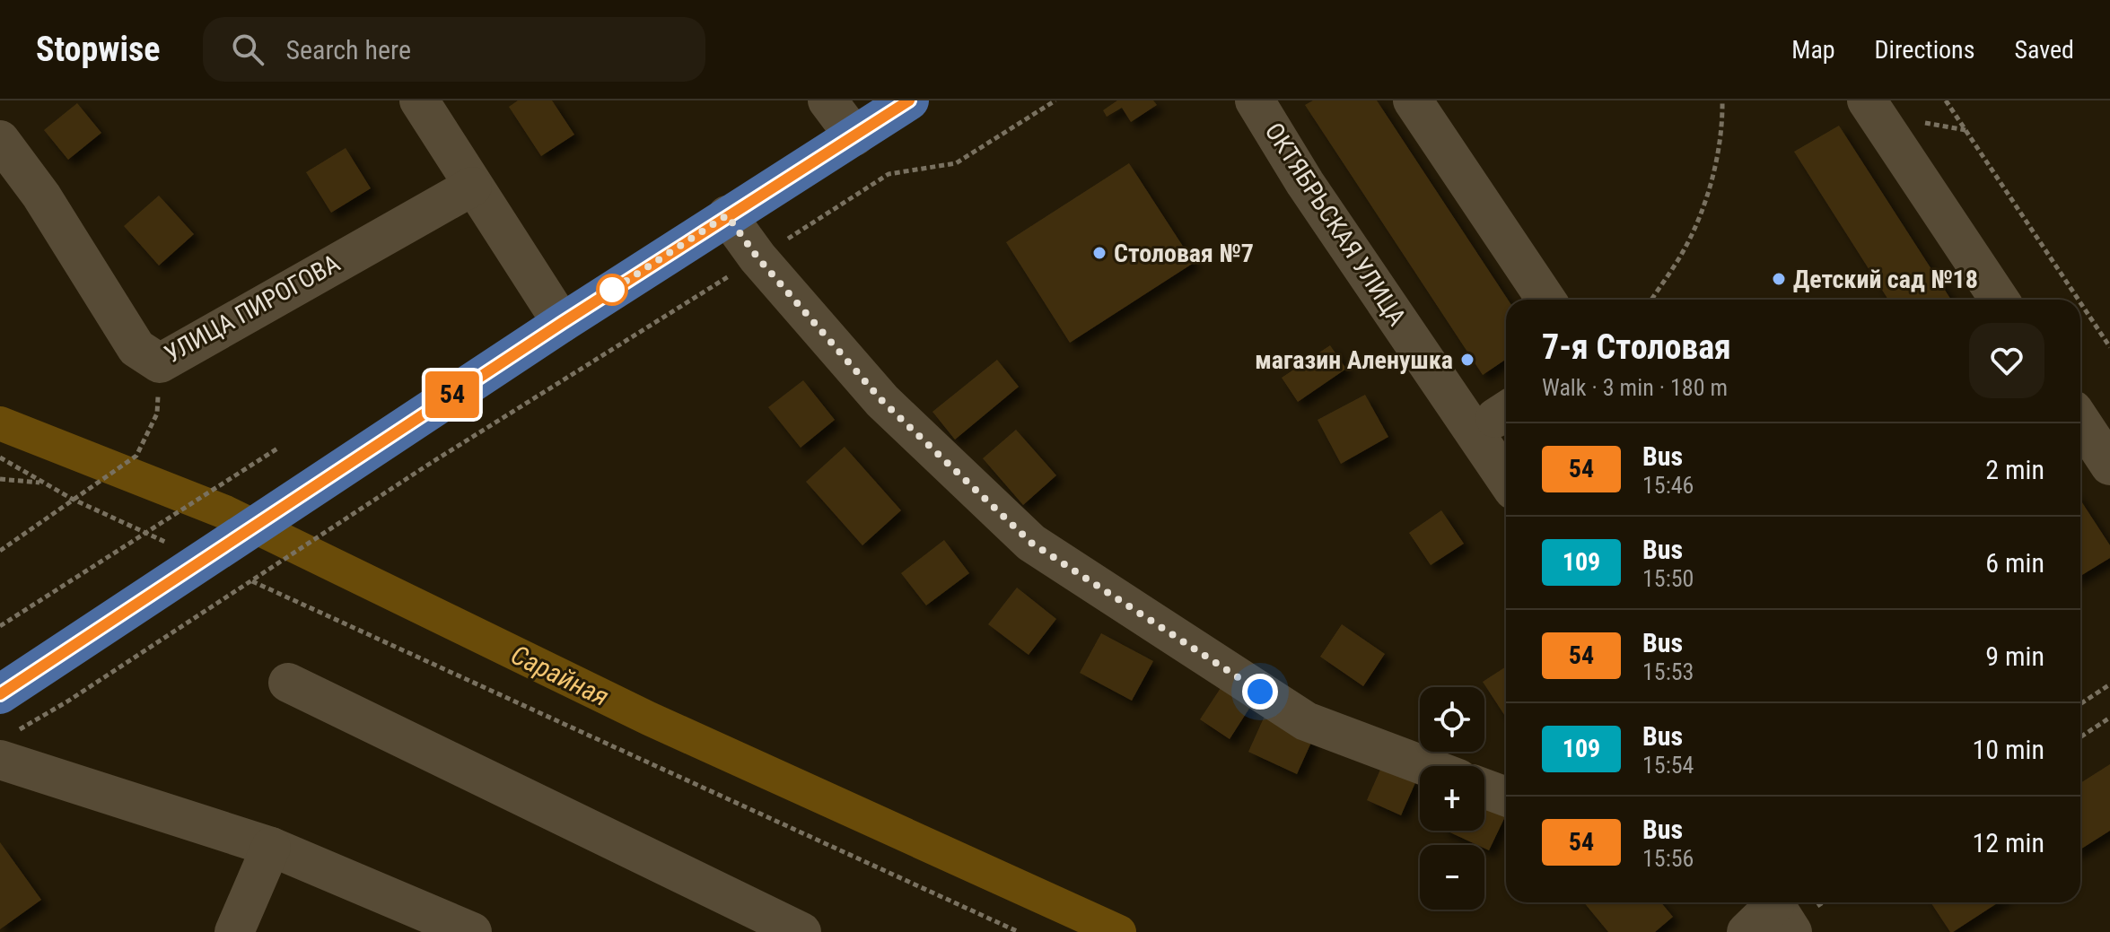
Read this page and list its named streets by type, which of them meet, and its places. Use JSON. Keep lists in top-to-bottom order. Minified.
{"streets":{"street":["ОКТЯБРЬСКАЯ УЛИЦА","УЛИЦА ПИРОГОВА"]},"water":["Сарайная"],"places":["Столовая №7","Детский сад №18","магазин Аленушка"],"lines":["bus line 54"],"page":{"header":"Stopwise","search":"Search here","nav":["Map","Directions","Saved"],"on_map":"54","heading":["7-я Столовая","Walk · 3 min · 180 m"],"list":[{"mark":"54","name":"Bus","note":"15:46","value":"2 min"},{"mark":"109","name":"Bus","note":"15:50","value":"6 min"},{"mark":"54","name":"Bus","note":"15:53","value":"9 min"},{"mark":"109","name":"Bus","note":"15:54","value":"10 min"},{"mark":"54","name":"Bus","note":"15:56","value":"12 min"}],"map_buttons":["+","−"]}}
